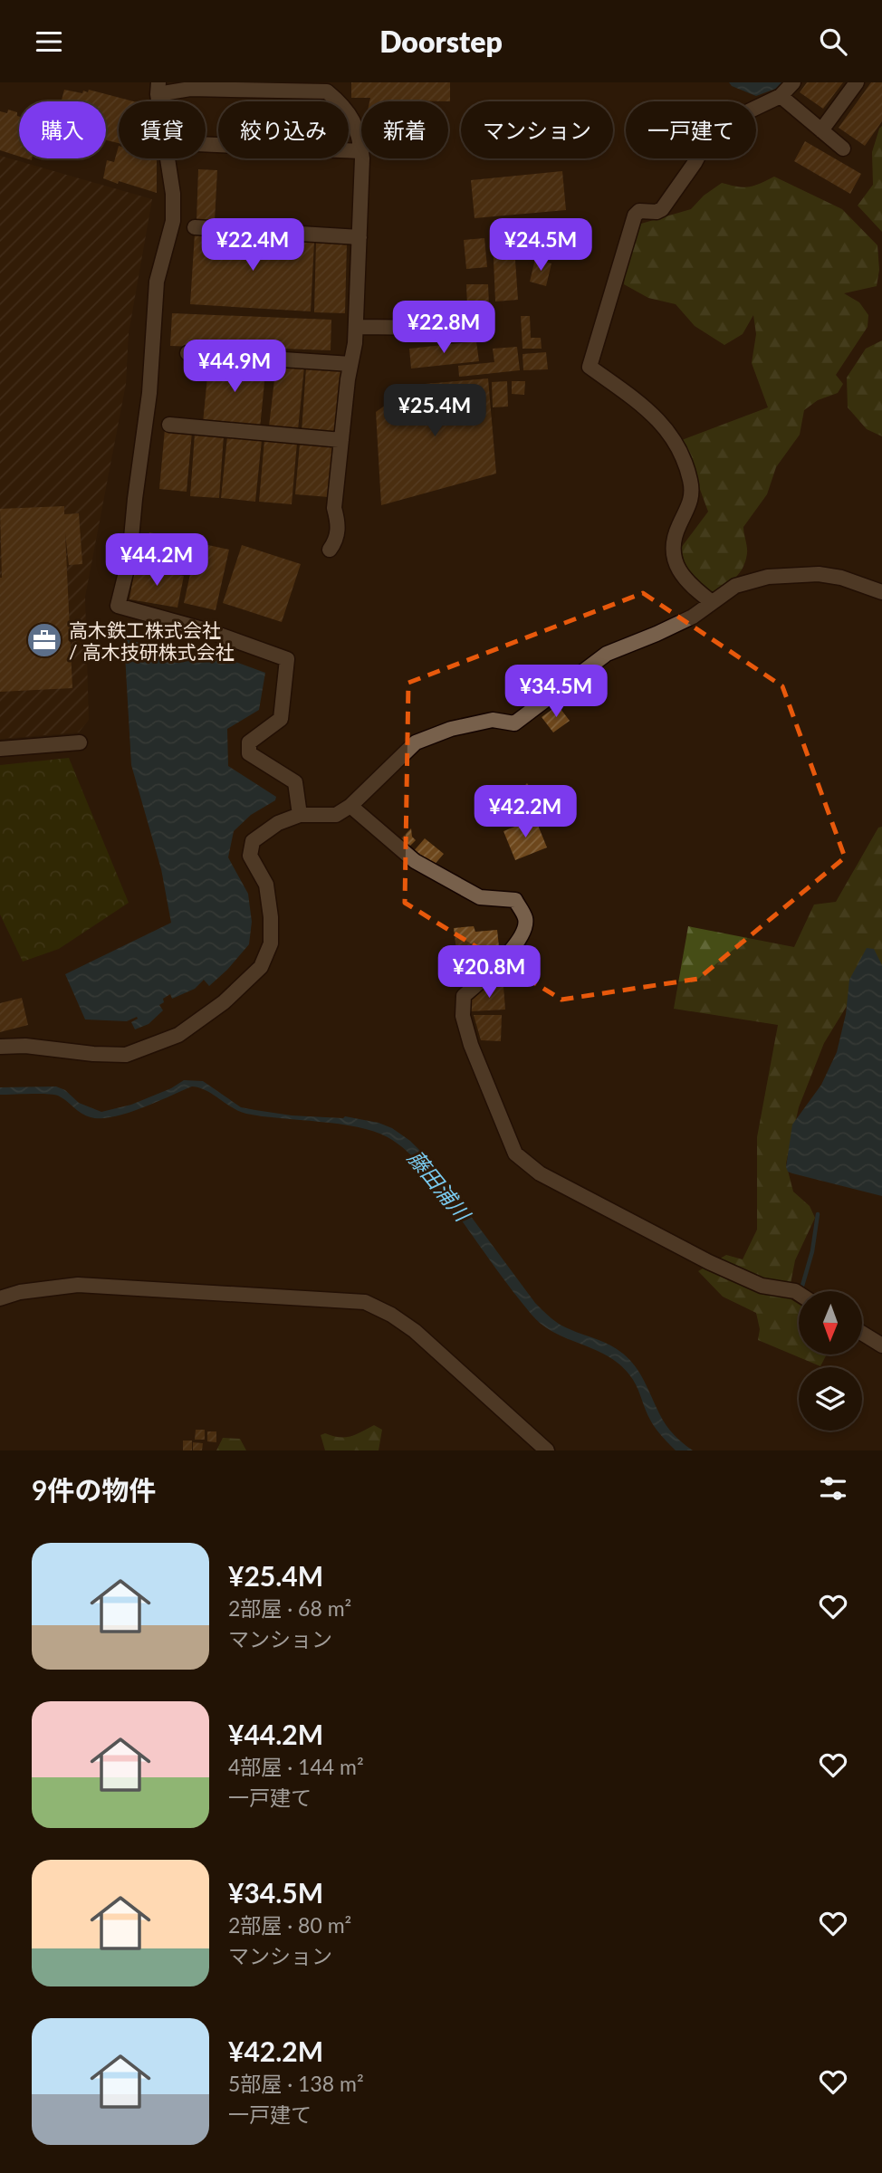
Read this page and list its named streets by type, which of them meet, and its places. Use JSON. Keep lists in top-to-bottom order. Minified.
{"water":["藤田浦川"],"places":{"office":["高木鉄工株式会社 / 高木技研株式会社"]},"north":"bottom","page":{"header":"Doorstep","chip":["購入","賃貸","絞り込み","新着","マンション","一戸建て"],"price":["¥22.4M","¥24.5M","¥22.8M","¥44.9M","¥25.4M","¥44.2M","¥34.5M","¥42.2M","¥20.8M"],"heading":"9件の物件","list":[{"name":"¥25.4M","note":"2部屋 · 68 m² · マンション"},{"name":"¥44.2M","note":"4部屋 · 144 m² · 一戸建て"},{"name":"¥34.5M","note":"2部屋 · 80 m² · マンション"},{"name":"¥42.2M","note":"5部屋 · 138 m² · 一戸建て"}]}}
